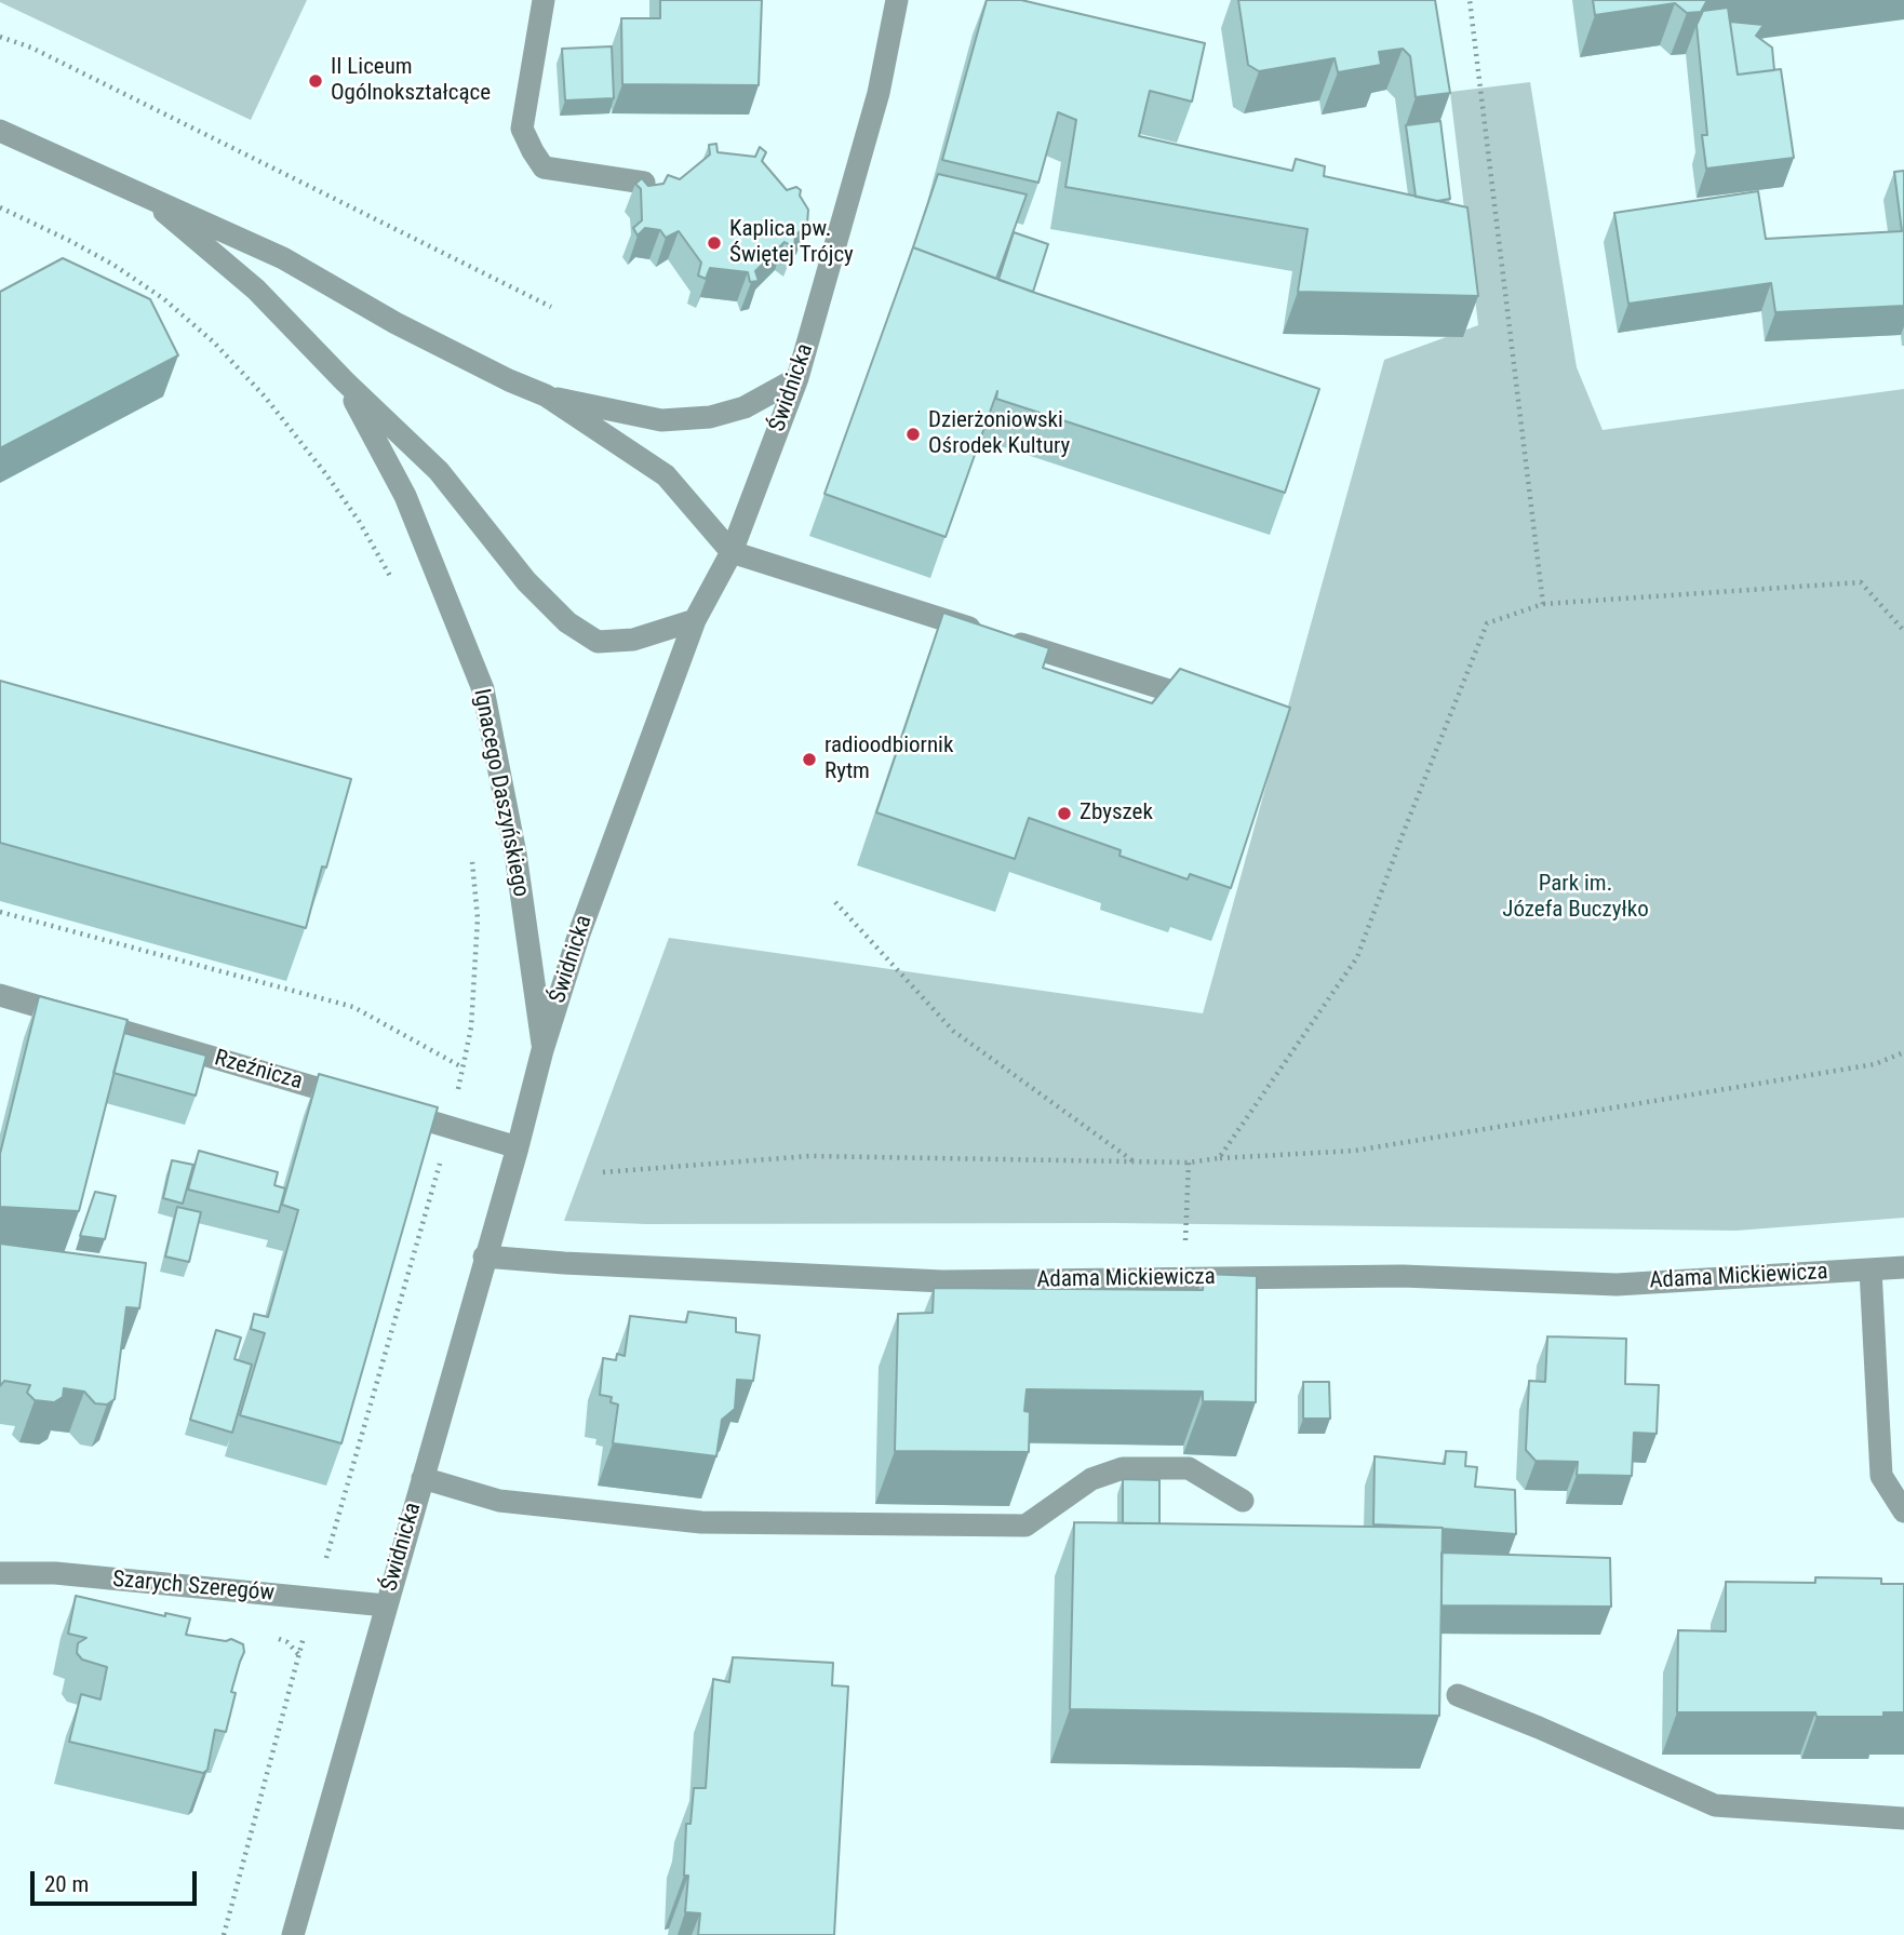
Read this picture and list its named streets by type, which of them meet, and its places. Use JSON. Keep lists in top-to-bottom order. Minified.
{"streets":{"street":["Świdnicka","Ignacego Daszyńskiego","Rzeźnicza","Adama Mickiewicza","Szarych Szeregów"]},"crossings":[["Świdnicka","Ignacego Daszyńskiego"],["Świdnicka","Adama Mickiewicza"],["Świdnicka","Szarych Szeregów"]],"parks":["Park im. Józefa Buczyłko"],"places":["II Liceum Ogólnokształcące","Kaplica pw. Świętej Trójcy","Dzierżoniowski Ośrodek Kultury","radioodbiornik Rytm","Zbyszek"],"scale_bar":"20 m"}
